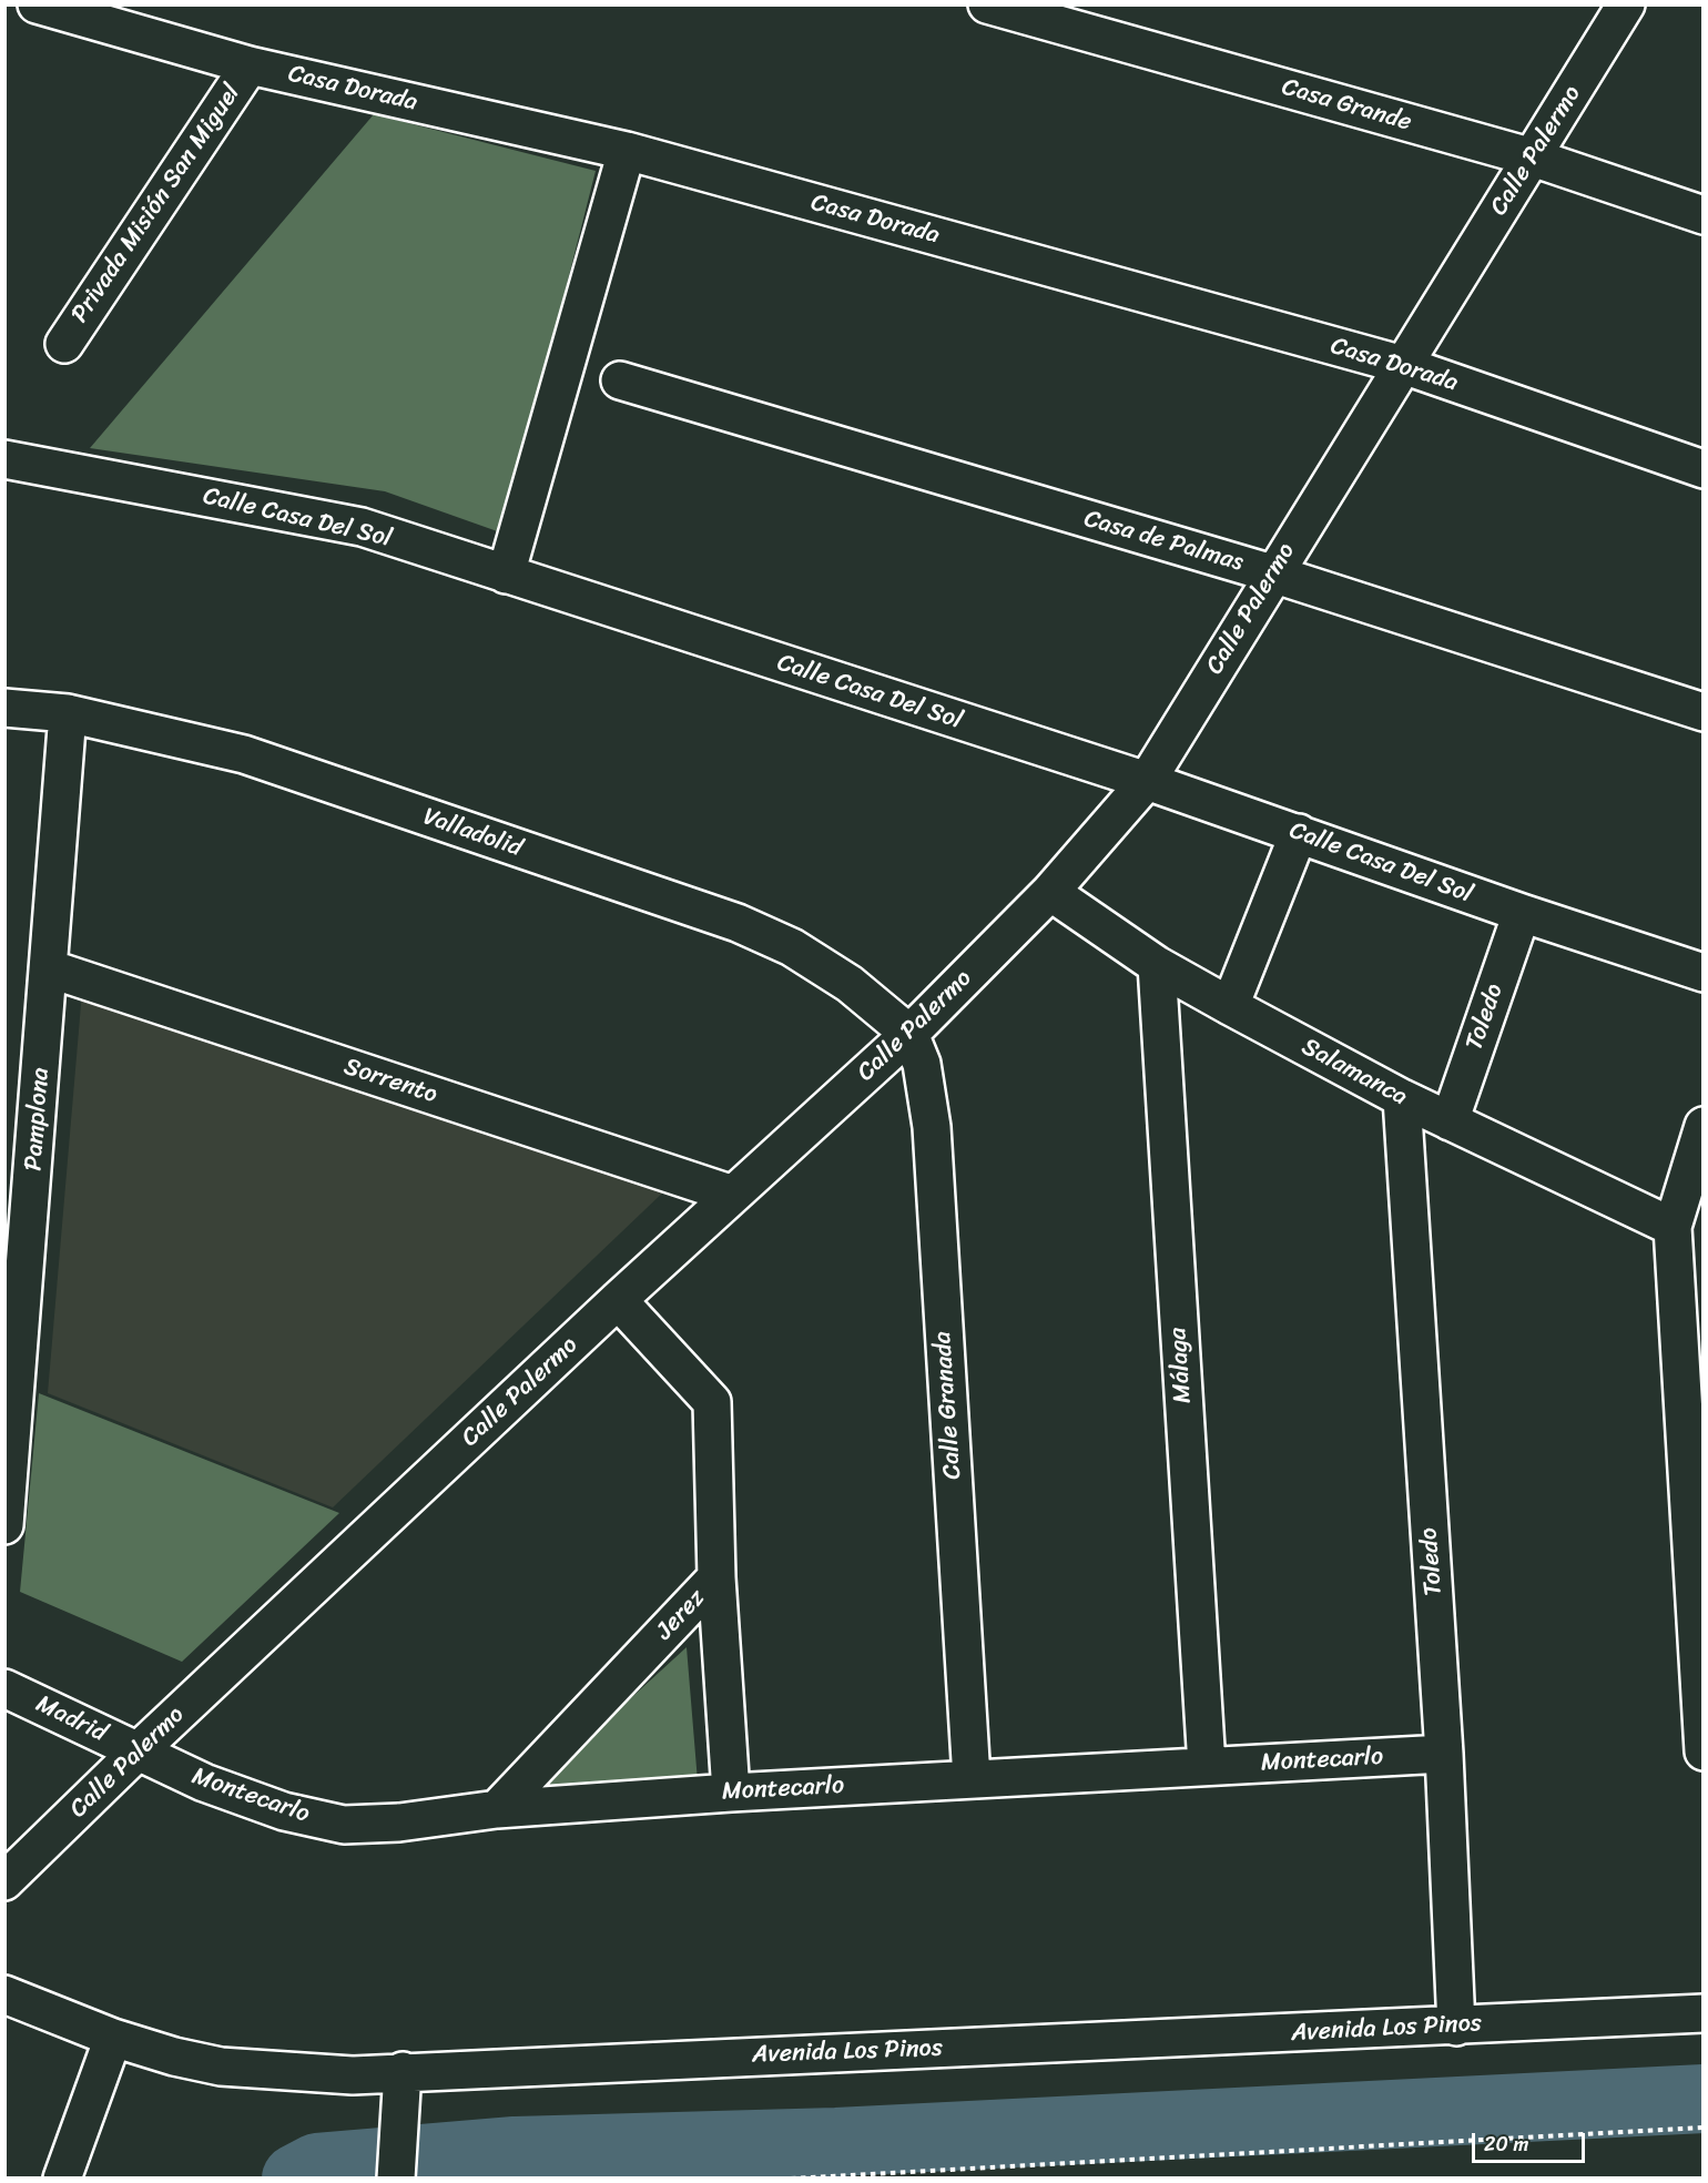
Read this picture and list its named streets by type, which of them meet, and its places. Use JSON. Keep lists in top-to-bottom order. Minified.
{"streets":{"street":["Casa Dorada","Casa Grande","Calle Palermo","Privada Misión San Miguel","Calle Casa Del Sol","Casa de Palmas","Valladolid","Toledo","Salamanca","Sorrento","Pamplona","Málaga","Calle Granada","Jerez","Madrid","Montecarlo","Avenida Los Pinos"]},"crossings":[["Casa Dorada","Calle Palermo"],["Casa Dorada","Privada Misión San Miguel"],["Casa Grande","Calle Palermo"],["Calle Palermo","Calle Casa Del Sol"],["Calle Palermo","Casa de Palmas"],["Calle Palermo","Valladolid"],["Calle Palermo","Salamanca"],["Calle Palermo","Sorrento"],["Calle Palermo","Calle Granada"],["Calle Palermo","Madrid"],["Calle Palermo","Montecarlo"],["Calle Casa Del Sol","Toledo"],["Valladolid","Pamplona"],["Valladolid","Calle Granada"],["Toledo","Salamanca"],["Toledo","Montecarlo"],["Toledo","Avenida Los Pinos"],["Salamanca","Málaga"],["Sorrento","Pamplona"],["Málaga","Montecarlo"],["Calle Granada","Montecarlo"],["Jerez","Montecarlo"],["Madrid","Montecarlo"]],"scale_bar":"20 m"}
